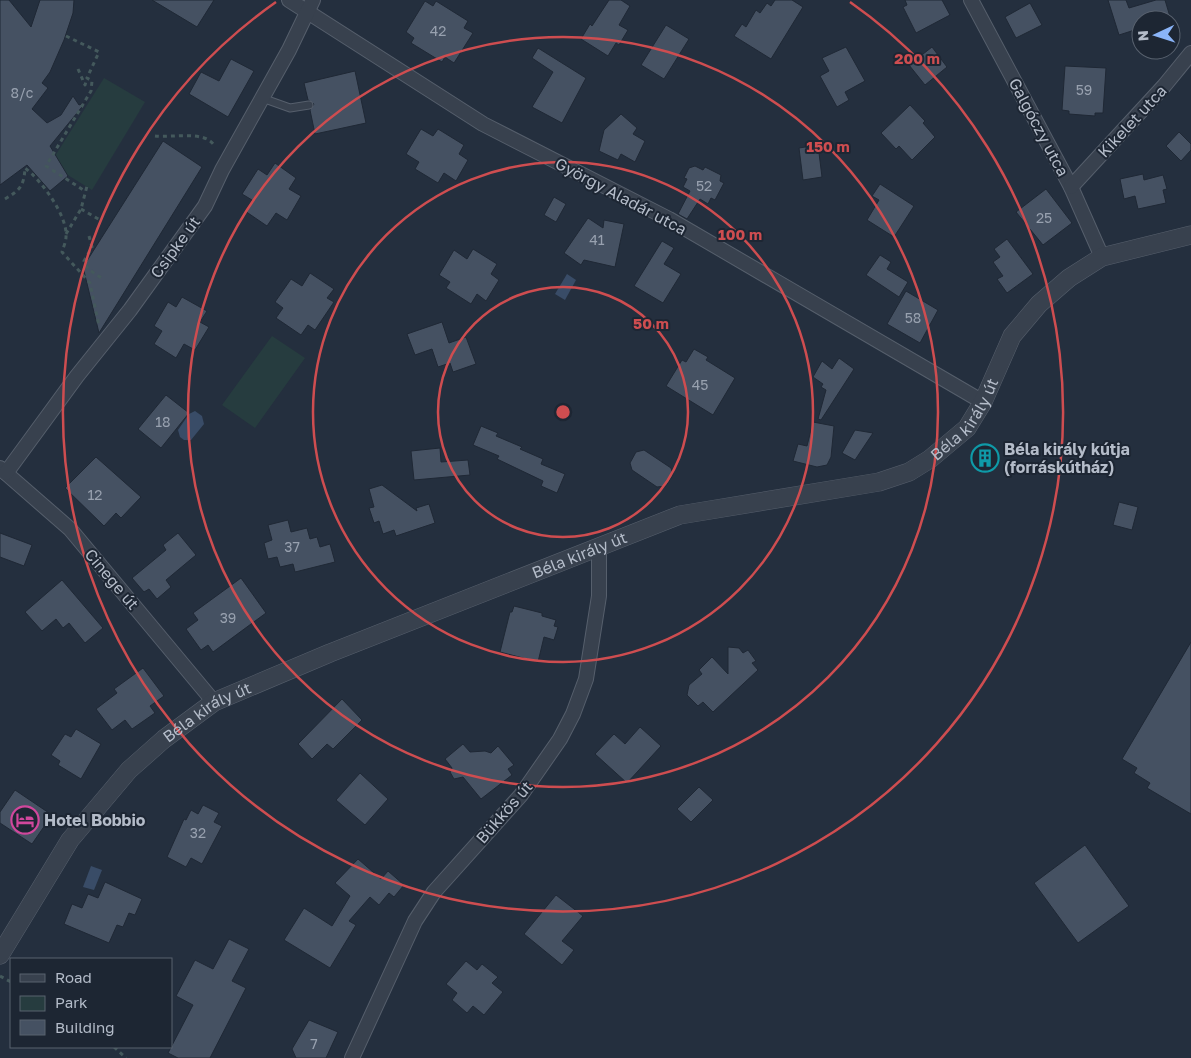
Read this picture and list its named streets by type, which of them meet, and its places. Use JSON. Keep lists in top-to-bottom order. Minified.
{"streets":{"street":["Kikelet utca","Galgóczy utca","György Aladár utca","Csipke út","Béla király út","Cinege út","Bükkös út"]},"crossings":[["Kikelet utca","Galgóczy utca"],["Galgóczy utca","Béla király út"],["György Aladár utca","Csipke út"],["György Aladár utca","Béla király út"],["Csipke út","Cinege út"],["Béla király út","Cinege út"],["Béla király út","Bükkös út"]],"places":{"building":["Béla király kútja (forráskútház)"],"hotel":["Hotel Bobbio"]},"house_numbers":["42","59","8/c","52","25","41","58","45","18","12","37","39","32","7"],"legend":["Road","Park","Building"],"north":"left","rings":["200 m","150 m","100 m","50 m"]}
